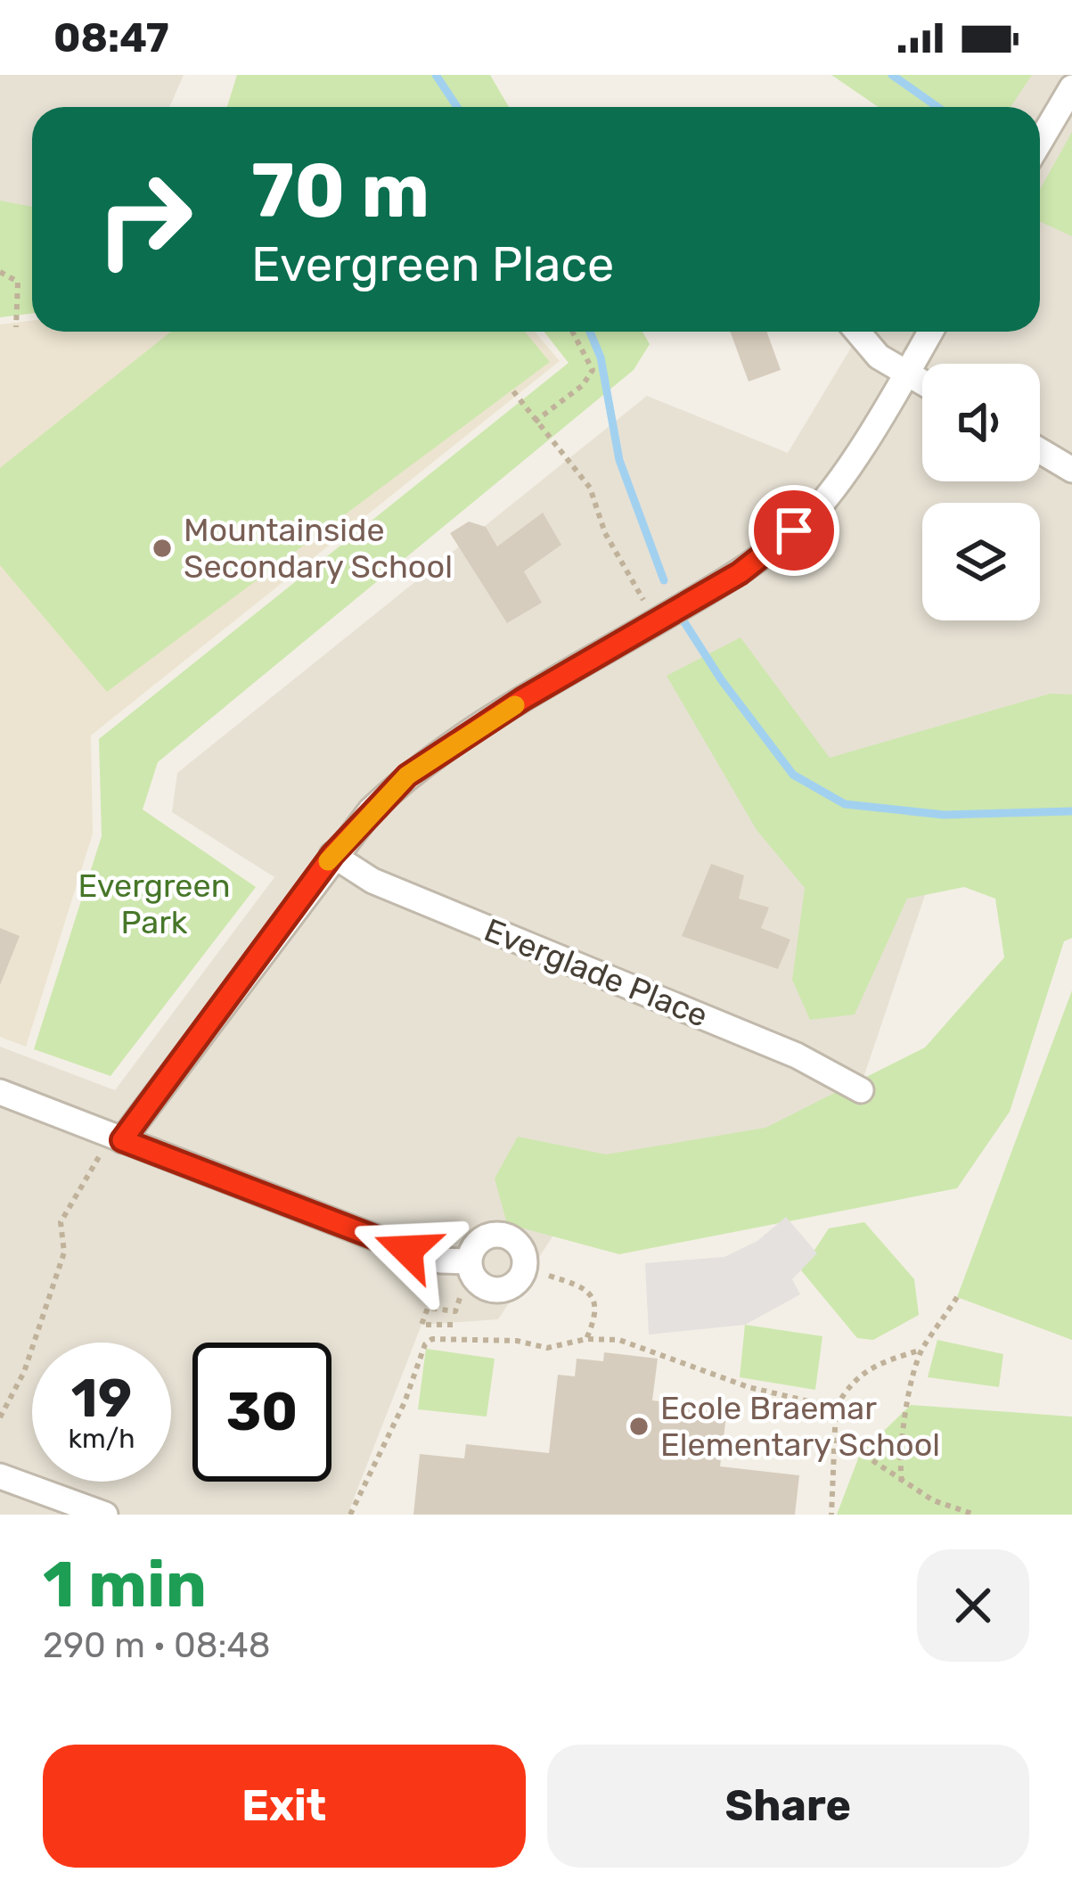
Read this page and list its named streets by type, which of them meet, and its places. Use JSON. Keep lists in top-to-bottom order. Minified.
{"streets":{"street":["Everglade Place"]},"parks":["Evergreen Park"],"places":["Mountainside Secondary School","Ecole Braemar Elementary School"],"page":{"status":"08:47","turn":["70 m","Evergreen Place"],"speed":"19 km/h","limit":"30","heading":["1 min","290 m · 08:48"],"buttons":["Exit","Share"]}}
